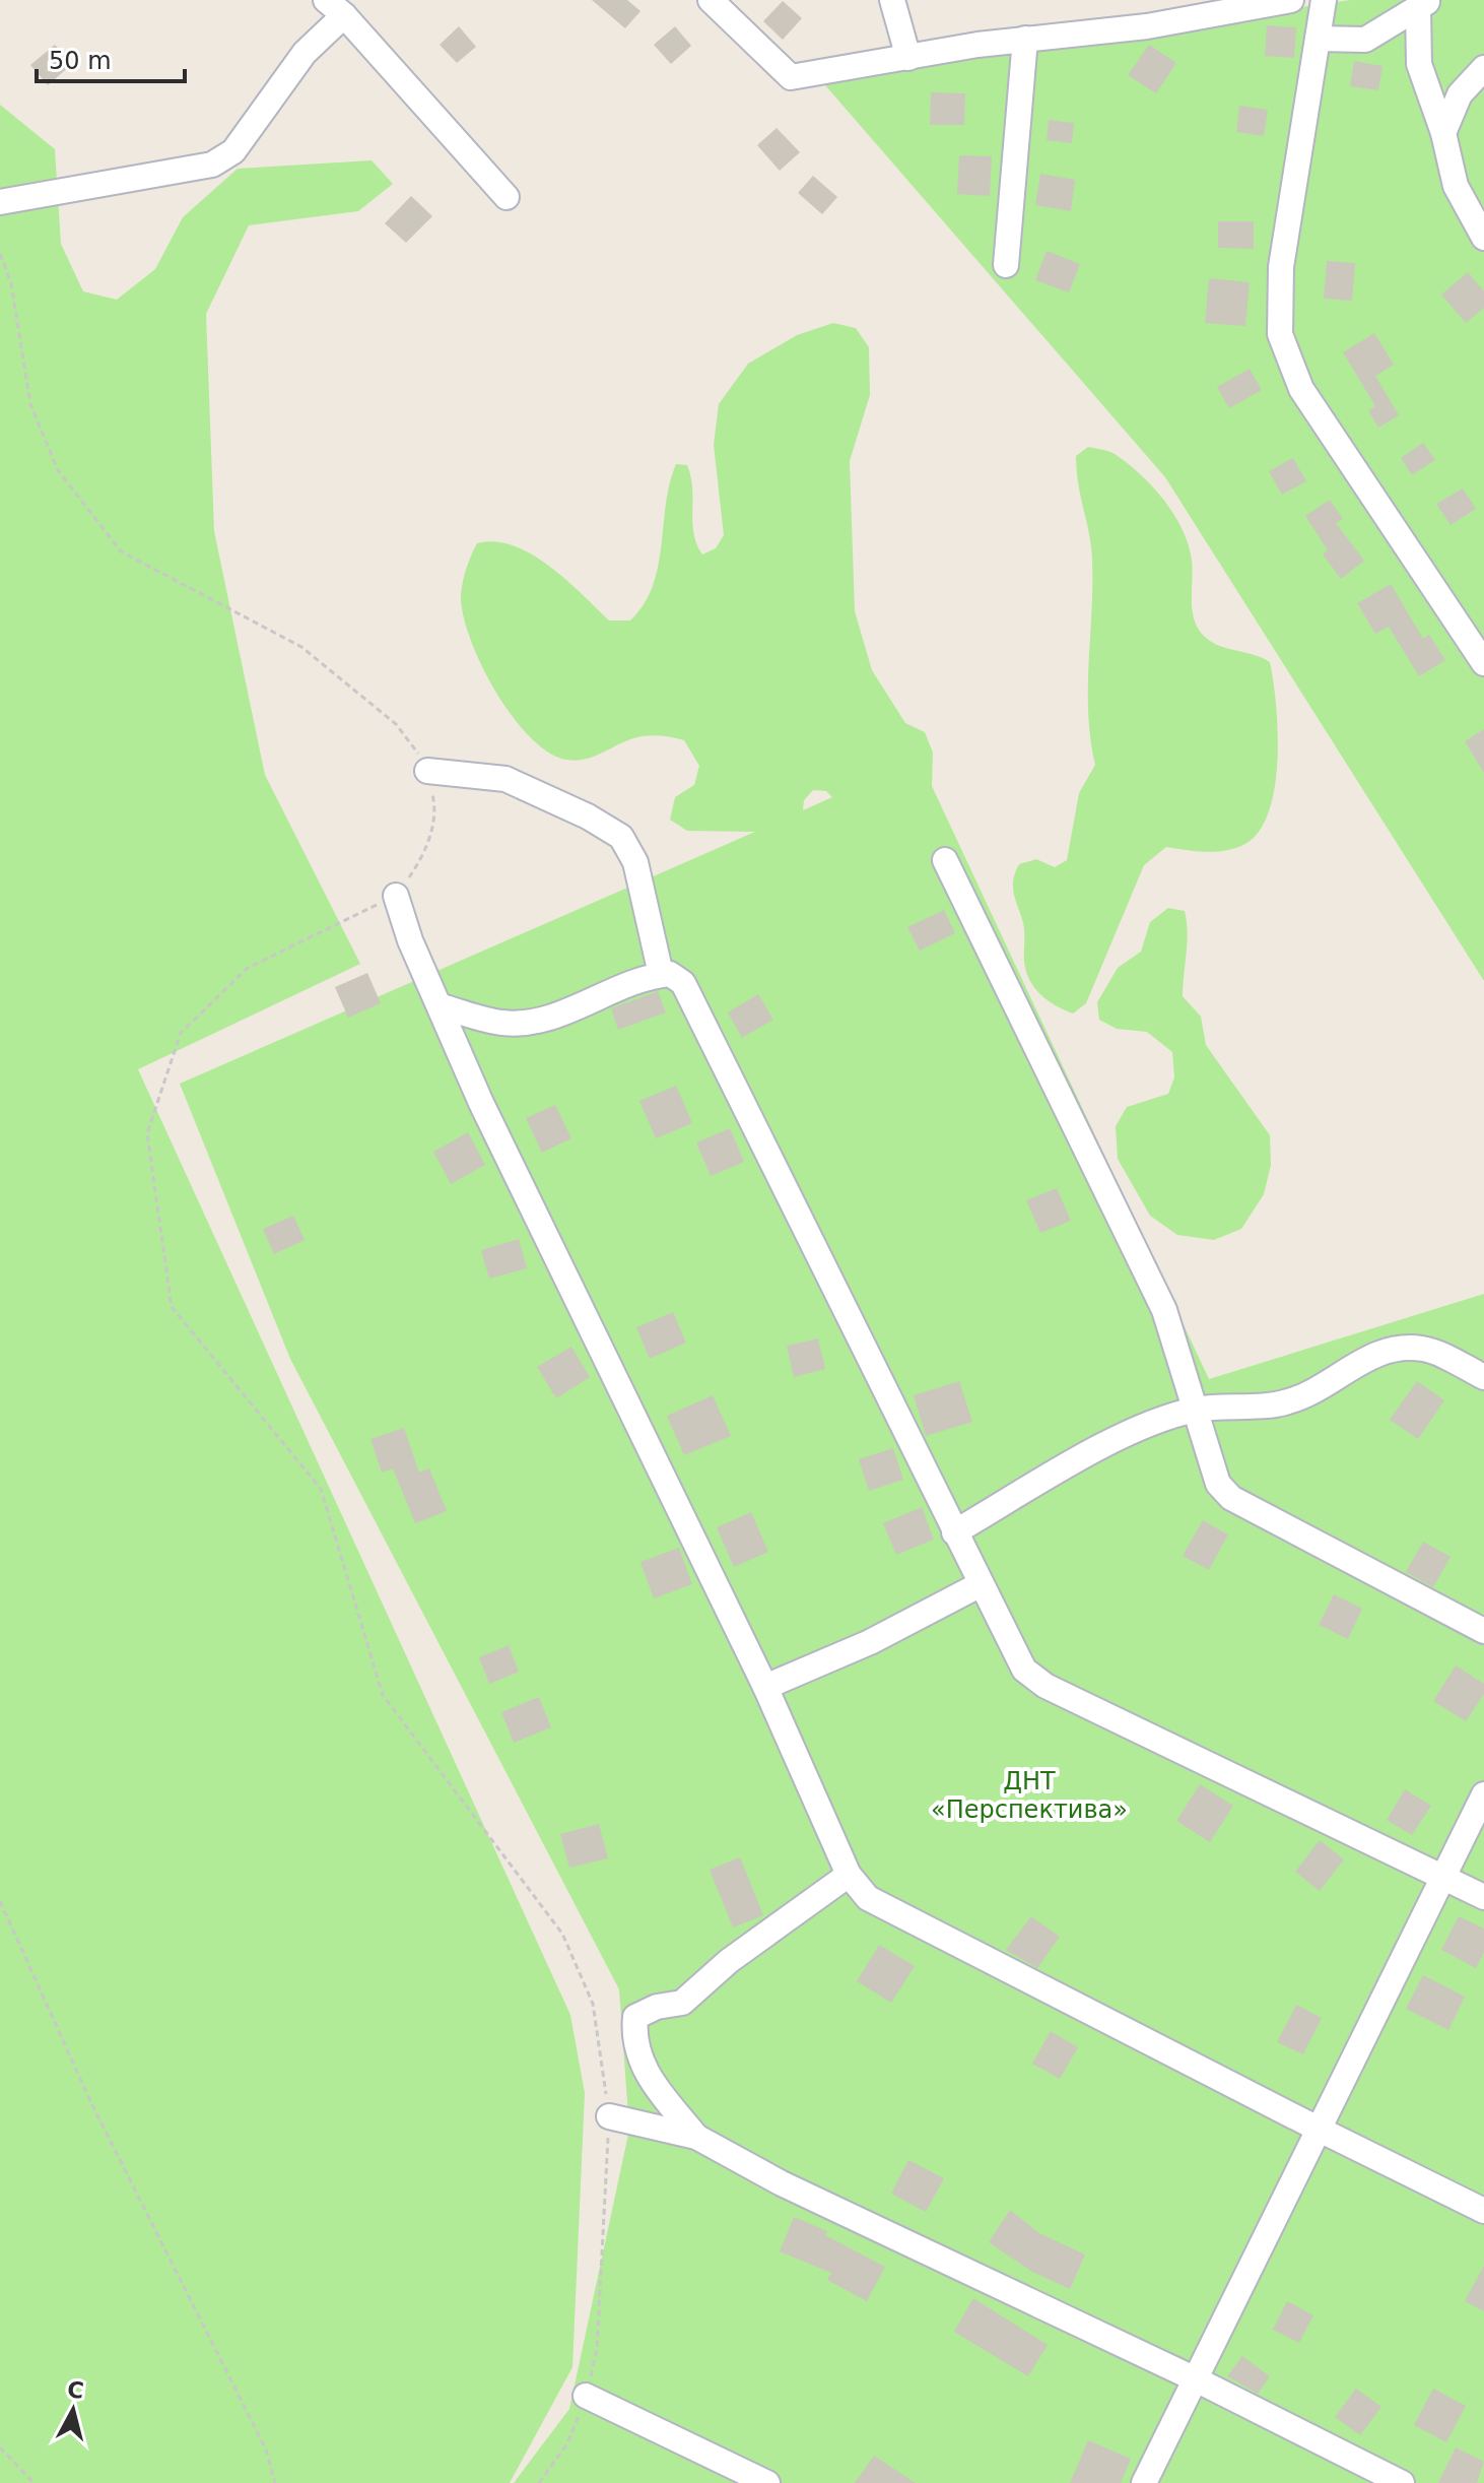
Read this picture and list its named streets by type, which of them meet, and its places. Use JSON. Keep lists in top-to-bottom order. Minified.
{"parks":["ДНТ «Перспектива»"],"scale_bar":"50 m","north":"top"}
